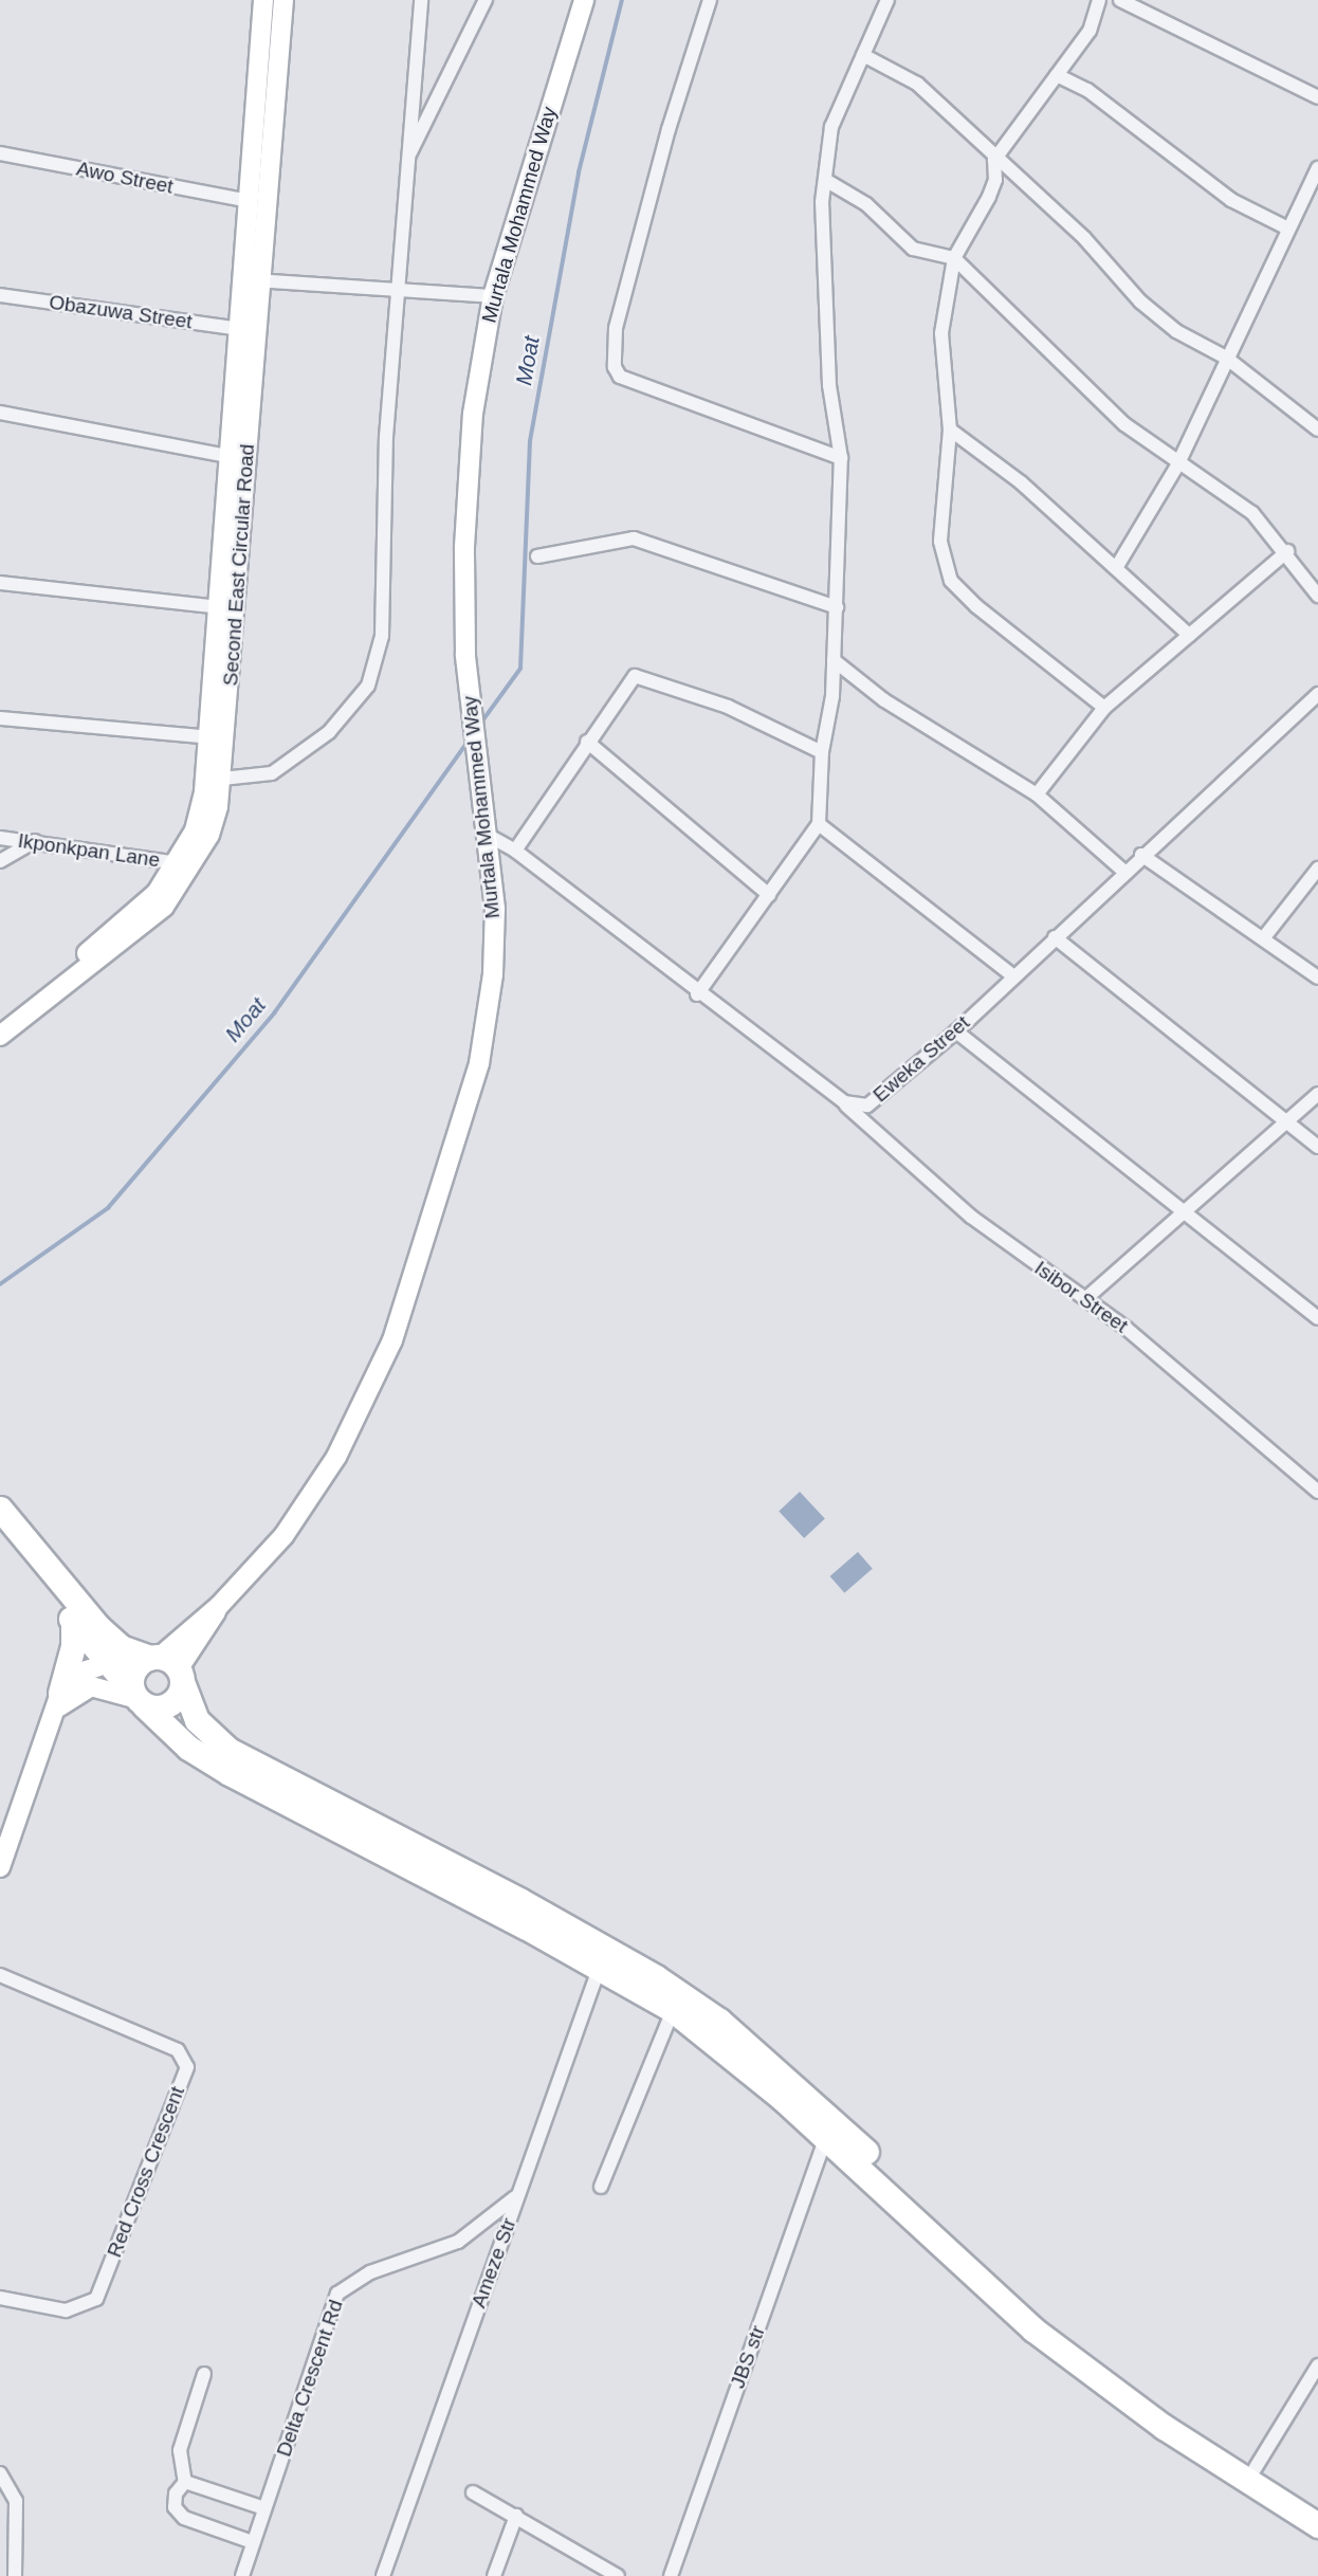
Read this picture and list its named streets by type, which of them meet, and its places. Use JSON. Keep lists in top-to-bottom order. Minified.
{"streets":{"main road":["Murtala Mohammed Way","Second East Circular Road"],"street":["Awo Street","Obazuwa Street","Ikponkpan Lane","Eweka Street","Isibor Street","Red Cross Crescent","Ameze Str","JBS str","Delta Crescent Rd"]},"crossings":[["Awo Street","Second East Circular Road"],["Murtala Mohammed Way","Eweka Street"],["Obazuwa Street","Second East Circular Road"],["Second East Circular Road","Ikponkpan Lane"],["Eweka Street","Isibor Street"],["Ameze Str","Delta Crescent Rd"]],"water":["Moat"]}
